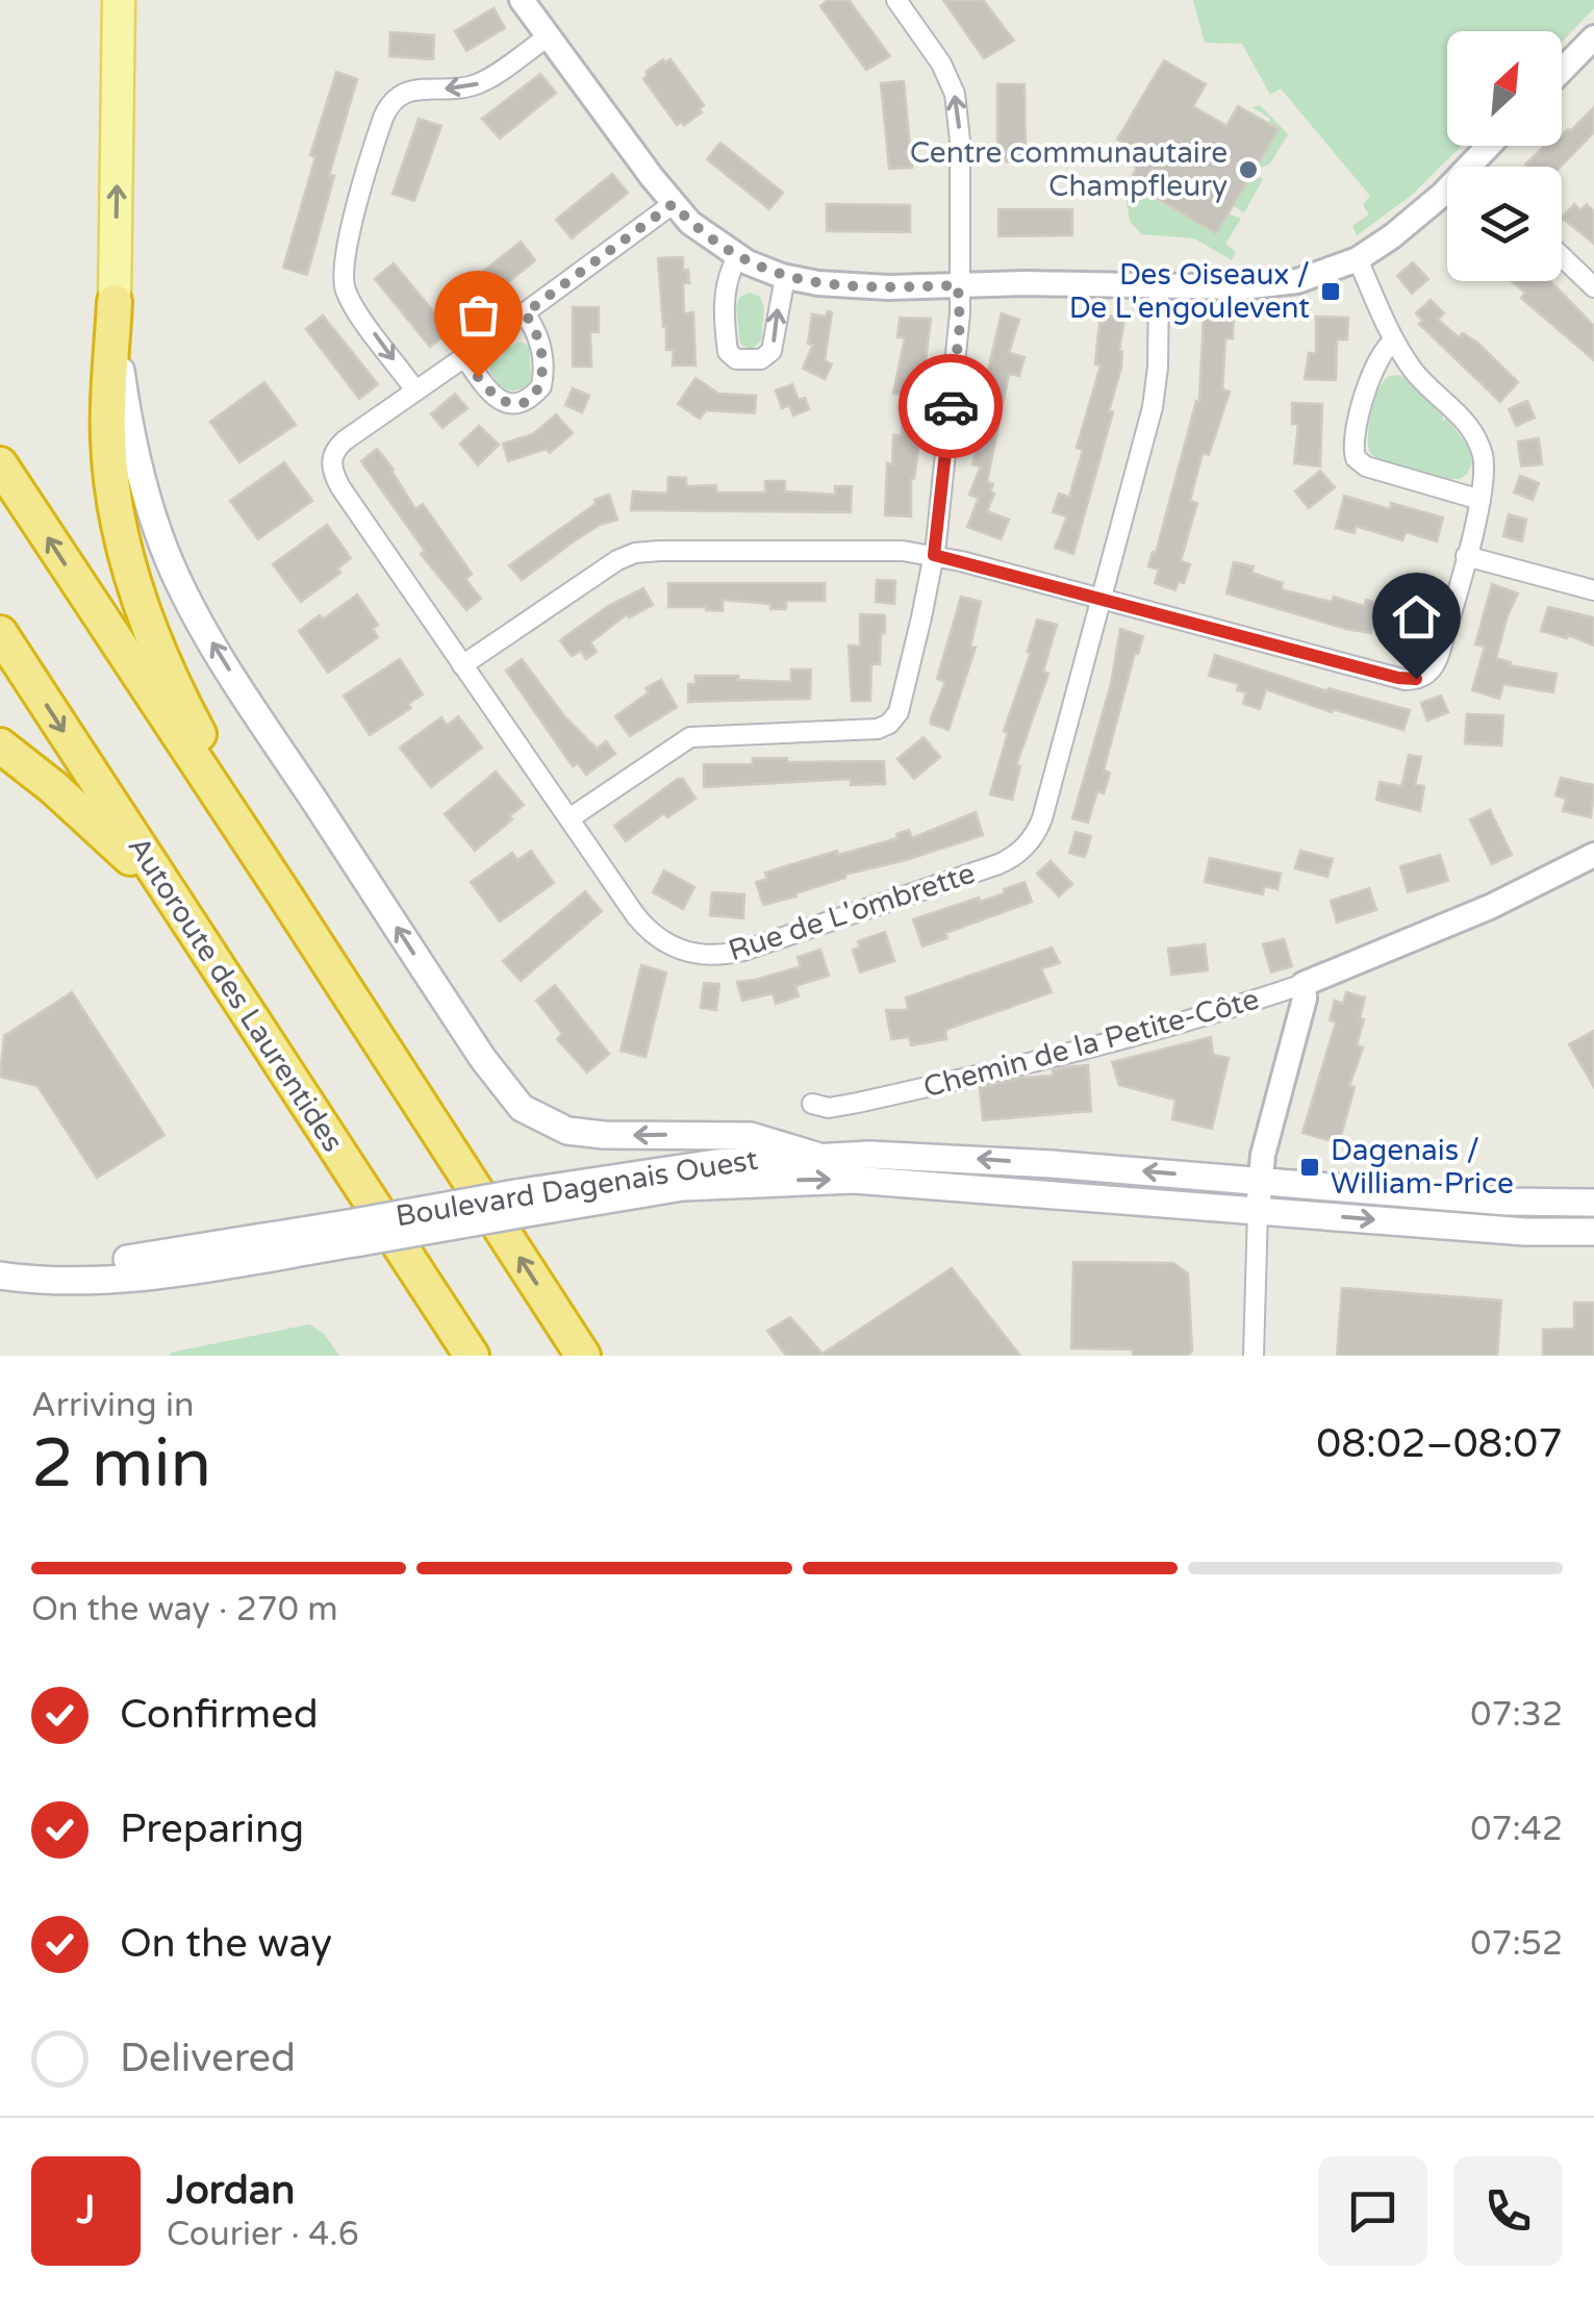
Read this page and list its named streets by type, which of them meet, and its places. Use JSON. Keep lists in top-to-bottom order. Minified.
{"streets":{"highway":["Autoroute des Laurentides"],"main road":["Boulevard Dagenais Ouest"],"street":["Rue de L'ombrette","Chemin de la Petite-Côte"]},"places":{"other":["Centre communautaire Champfleury"],"transit":["Des Oiseaux / De L'engoulevent","Dagenais / William-Price"]},"north":"top right","page":{"heading":["2 min","Arriving in","08:02–08:07"],"panel":["Jordan","Courier · 4.6"],"bar":"On the way · 270 m","list":[["Confirmed","07:32"],["Preparing","07:42"],["On the way","07:52"],"Delivered"],"round":"J"}}
